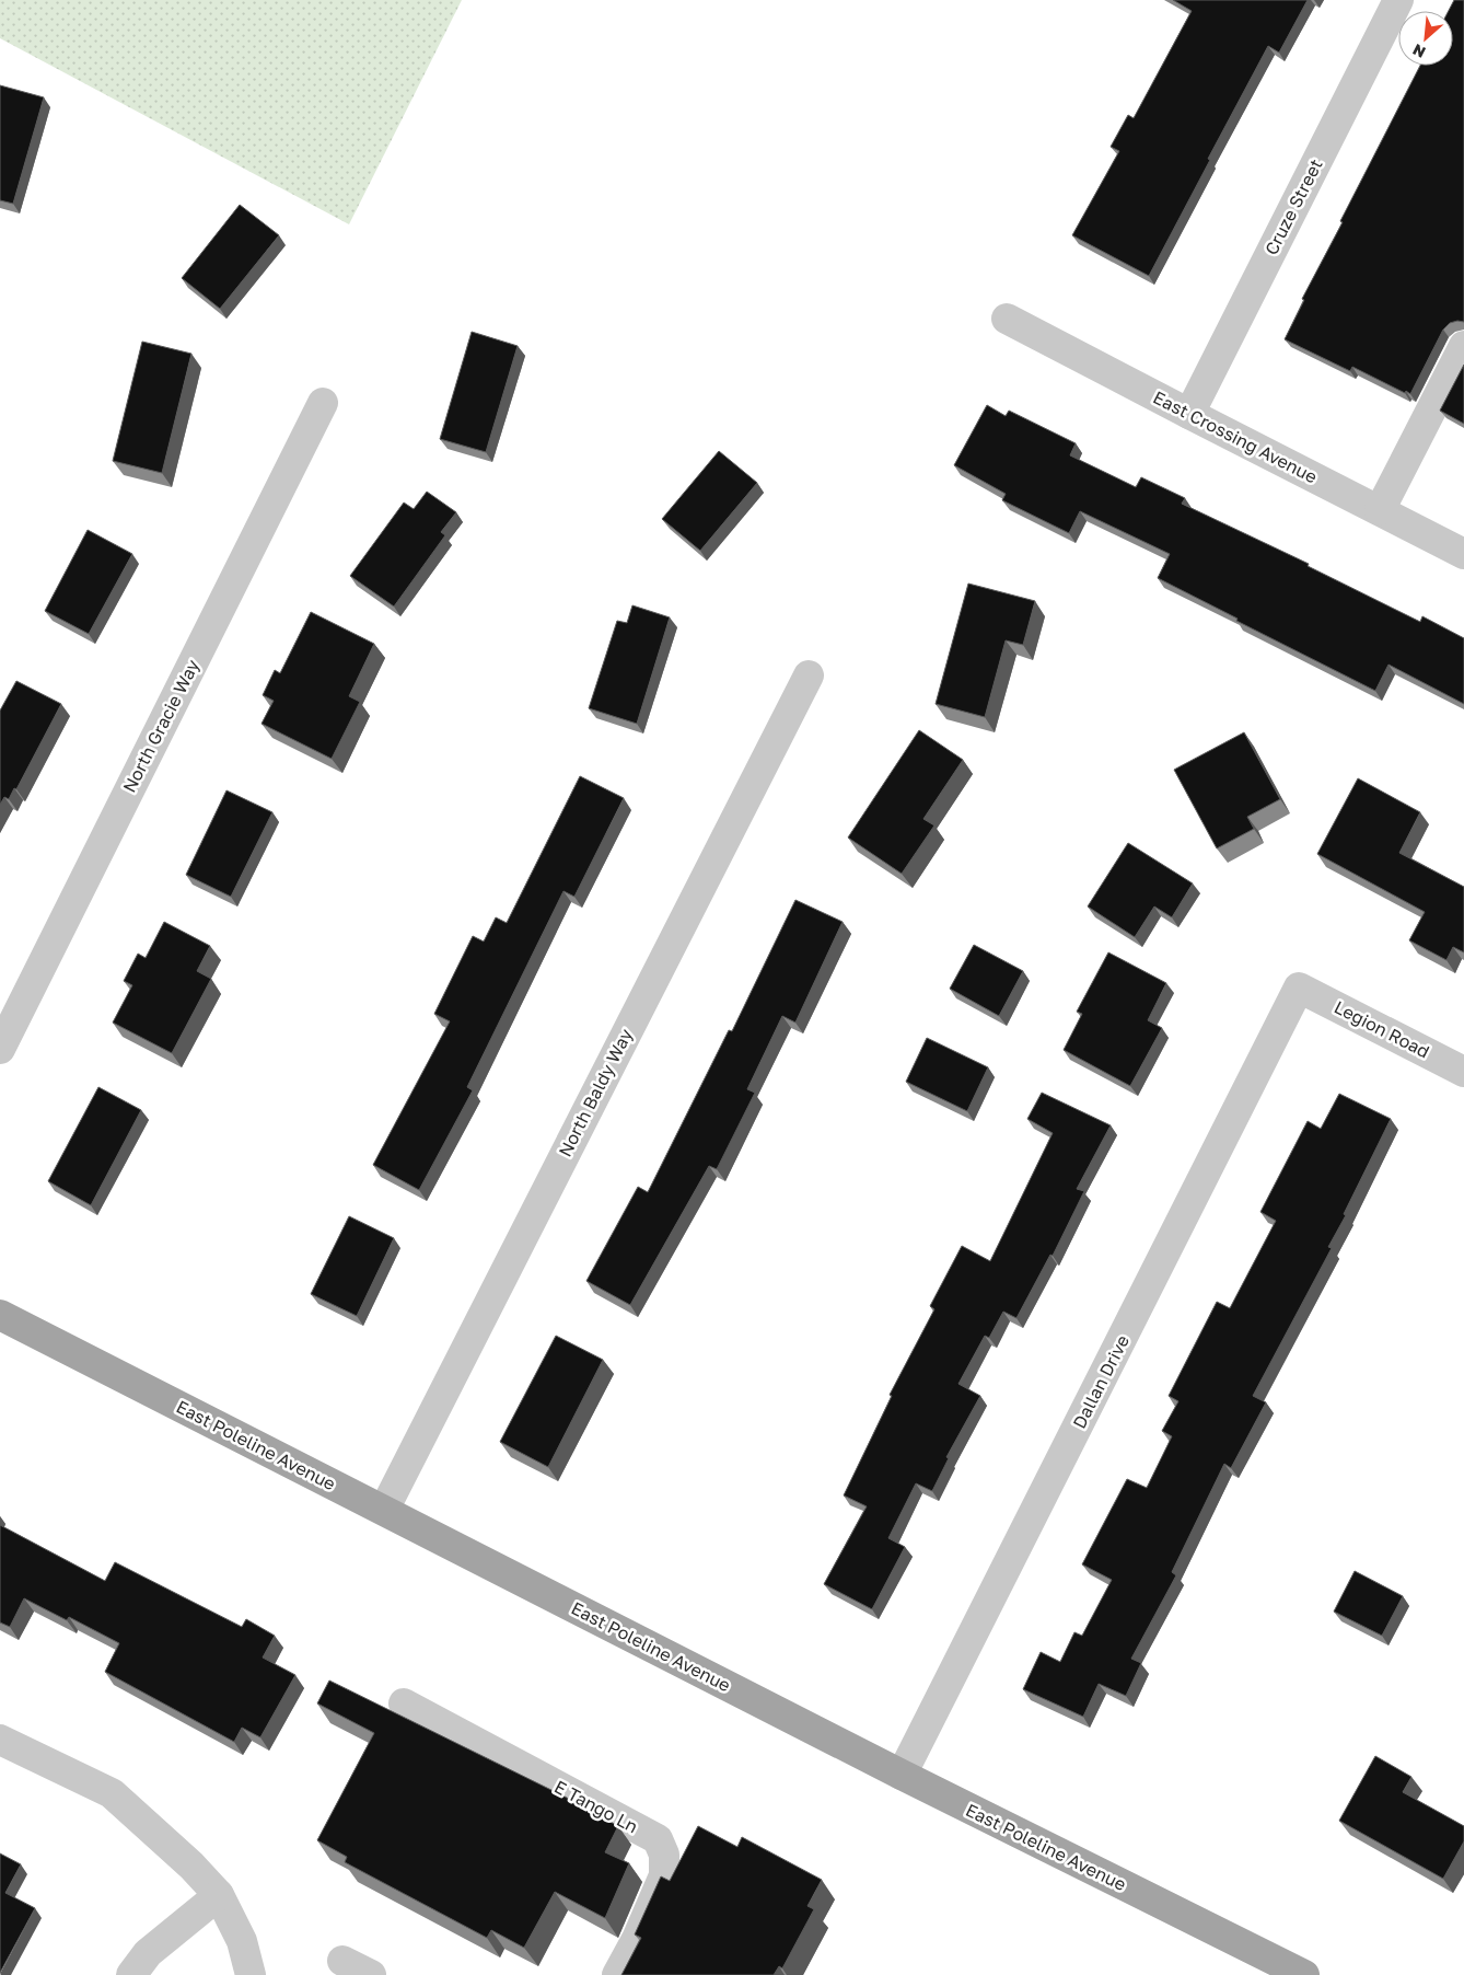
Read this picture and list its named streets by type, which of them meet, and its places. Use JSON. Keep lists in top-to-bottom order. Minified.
{"streets":{"main road":["East Poleline Avenue"],"street":["Cruze Street","East Crossing Avenue","North Gracie Way","Legion Road","North Baldy Way","Dallan Drive","E Tango Ln"]},"crossings":[["Cruze Street","East Crossing Avenue"],["Legion Road","Dallan Drive"],["North Baldy Way","East Poleline Avenue"],["Dallan Drive","East Poleline Avenue"]],"north":"bottom left"}
